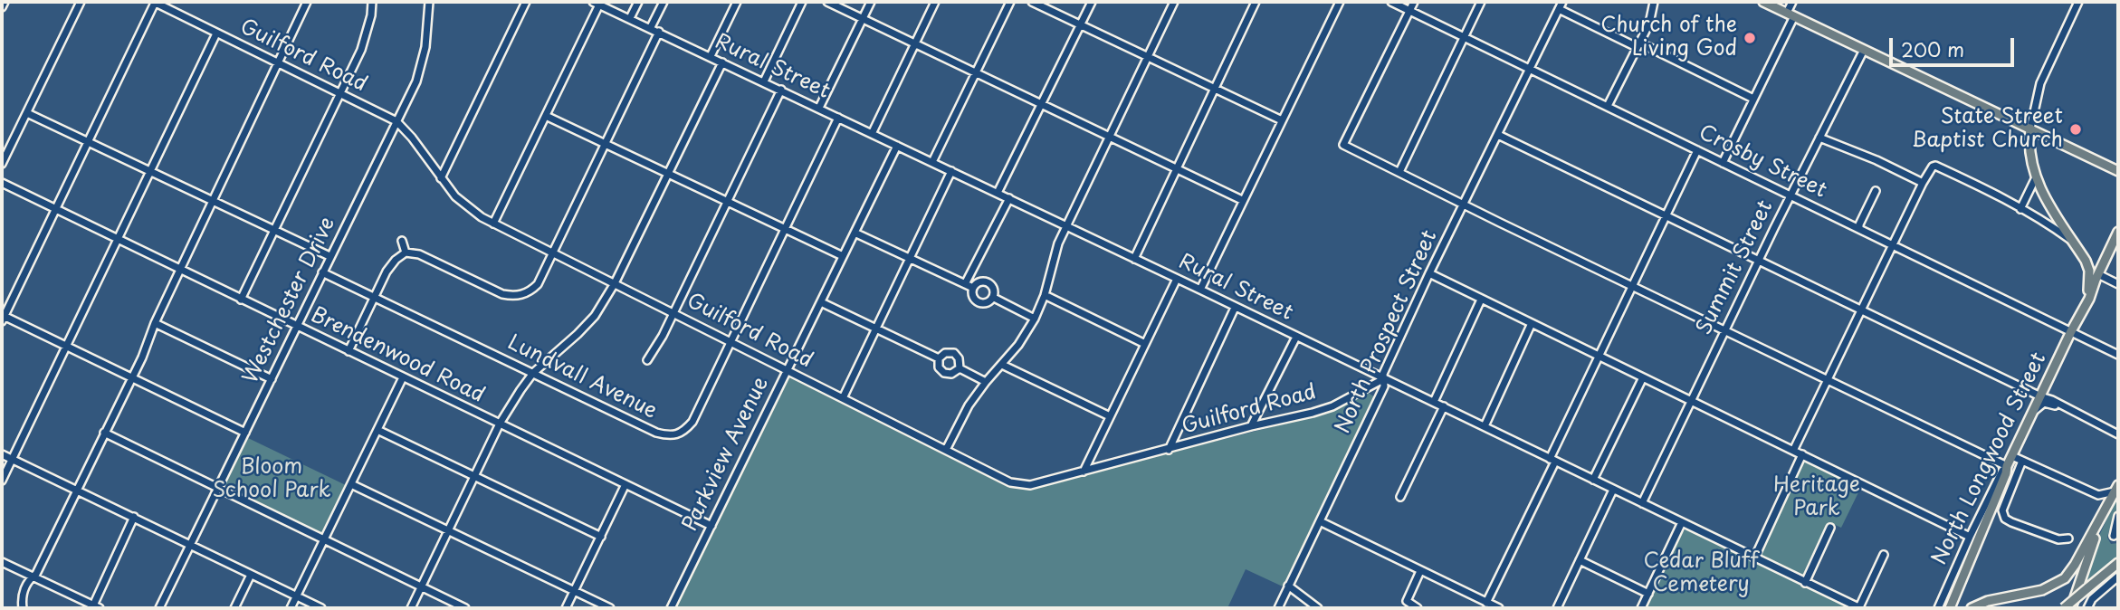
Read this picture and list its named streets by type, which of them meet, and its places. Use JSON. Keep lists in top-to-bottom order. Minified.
{"streets":{"main road":["North Longwood Street"],"street":["Guilford Road","Rural Street","Crosby Street","Summit Street","Westchester Drive","North Prospect Street","Brendenwood Road","Lundvall Avenue","Parkview Avenue"]},"crossings":[["Guilford Road","Rural Street"],["Guilford Road","Westchester Drive"],["Guilford Road","North Prospect Street"],["Guilford Road","Lundvall Avenue"],["Guilford Road","Parkview Avenue"],["Rural Street","Summit Street"],["Rural Street","North Prospect Street"],["Rural Street","Lundvall Avenue"],["Rural Street","Parkview Avenue"],["Crosby Street","Summit Street"],["Crosby Street","North Prospect Street"],["Crosby Street","North Longwood Street"],["Westchester Drive","Brendenwood Road"],["Westchester Drive","Lundvall Avenue"],["Brendenwood Road","Parkview Avenue"]],"parks":["Bloom School Park","Heritage Park","Cedar Bluff Cemetery"],"places":["Church of the Living God","State Street Baptist Church"],"scale_bar":"200 m"}
